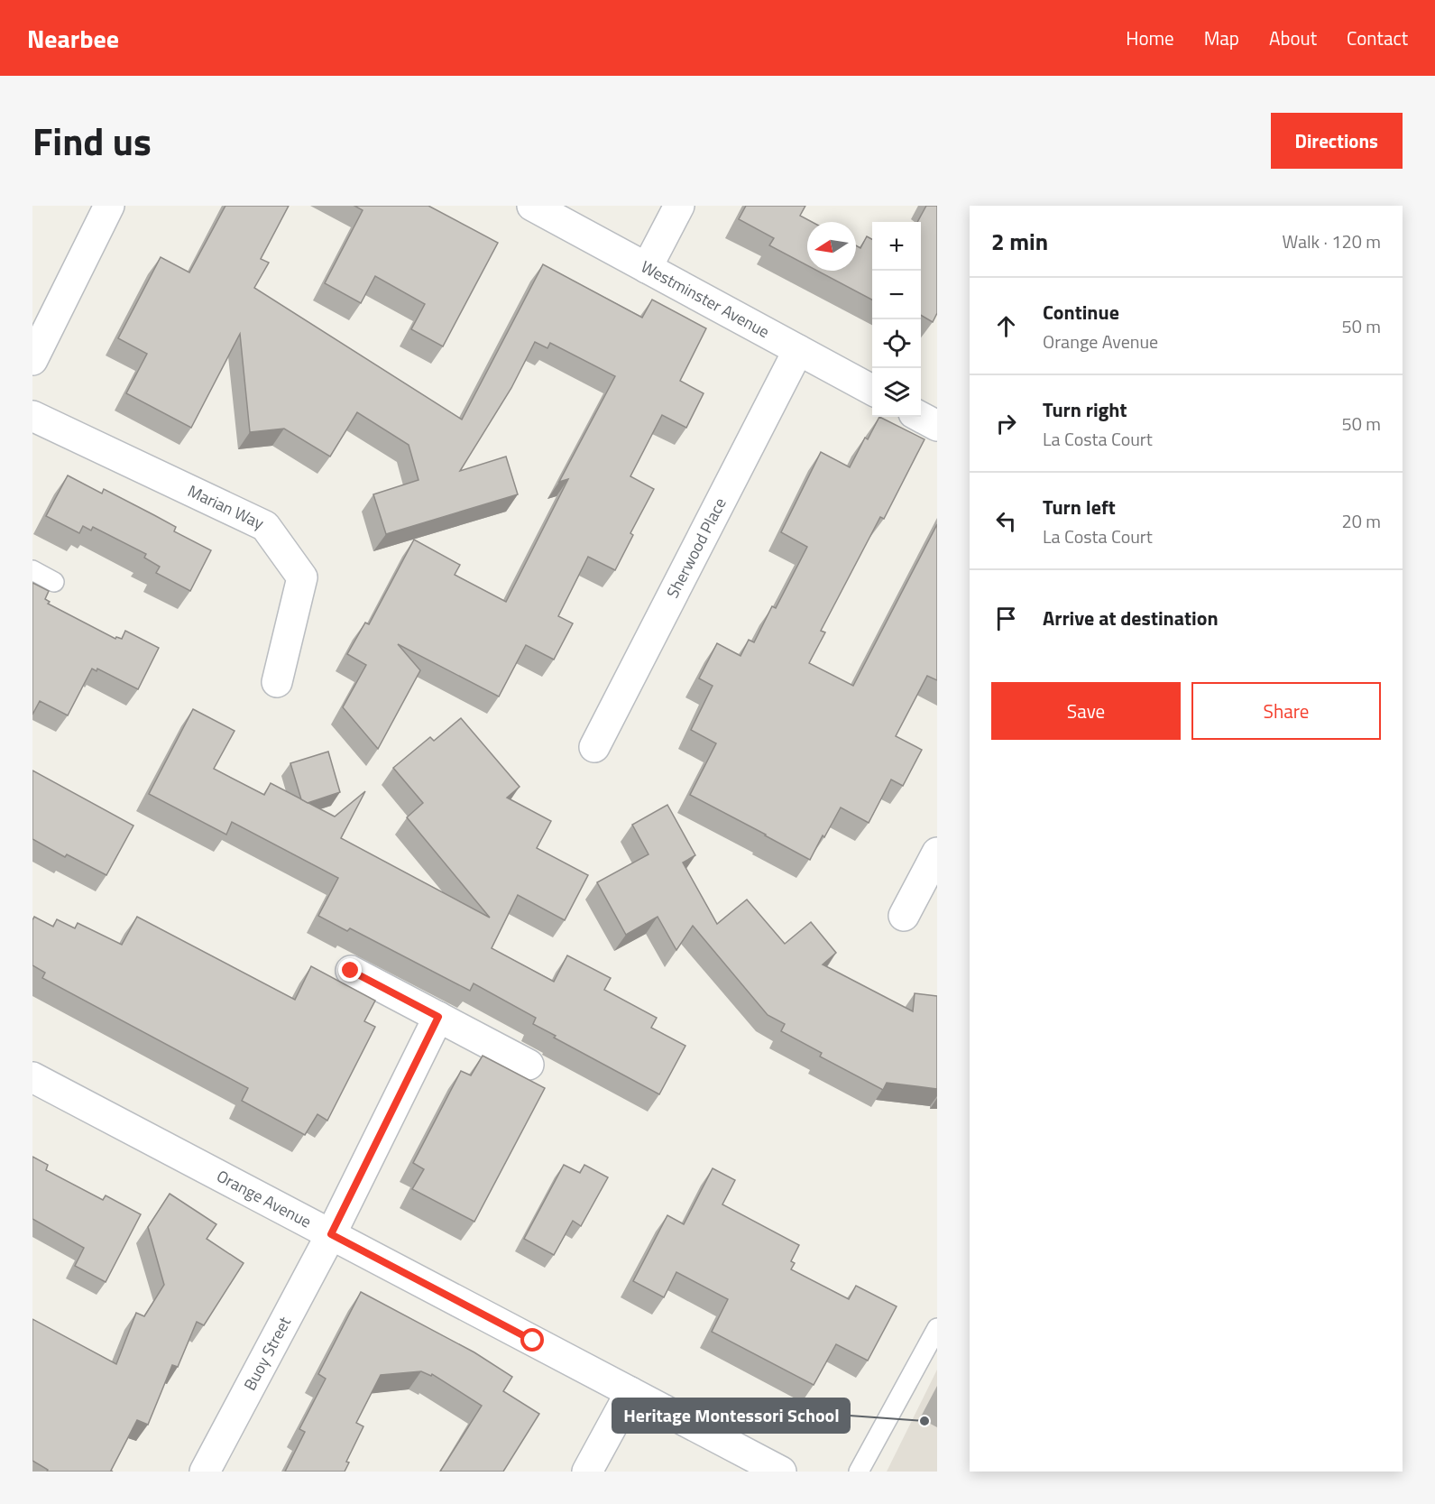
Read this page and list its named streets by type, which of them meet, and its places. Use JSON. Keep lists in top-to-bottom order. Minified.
{"streets":{"street":["Westminster Avenue","Marian Way","Sherwood Place","Orange Avenue","Buoy Street"]},"crossings":[["Westminster Avenue","Sherwood Place"],["Orange Avenue","Buoy Street"]],"places":["Heritage Montessori School"],"north":"left","page":{"header":"Nearbee","nav":["Home","Map","About","Contact"],"title":"Find us","buttons":["Directions",["Save","Share"]],"heading":["2 min","Walk · 120 m"],"map_buttons":["+","−"],"list":[["Continue","Orange Avenue","50 m"],["Turn right","La Costa Court","50 m"],["Turn left","La Costa Court","20 m"],"Arrive at destination"]}}
